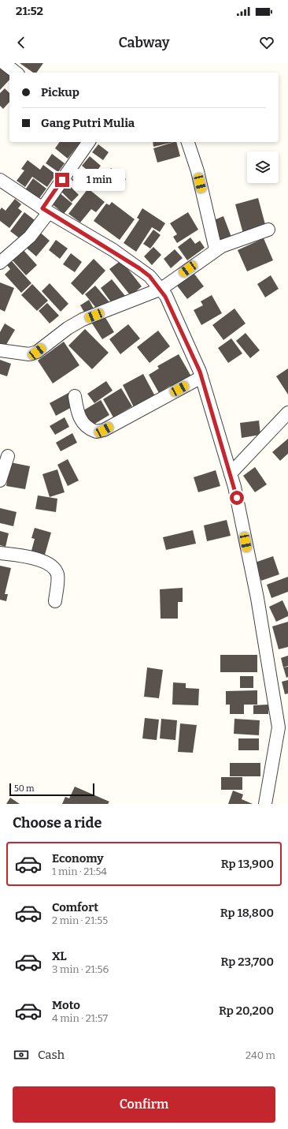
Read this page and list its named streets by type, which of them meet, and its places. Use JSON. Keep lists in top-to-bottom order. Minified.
{"scale_bar":"50 m","page":{"status":"21:52","header":"Cabway","banner":["Pickup","Gang Putri Mulia"],"bubble":"1 min","scale":"50 m","heading":"Choose a ride","list":[{"name":"Economy","note":"1 min · 21:54","value":"Rp 13,900"},{"name":"Comfort","note":"2 min · 21:55","value":"Rp 18,800"},{"name":"XL","note":"3 min · 21:56","value":"Rp 23,700"},{"name":"Moto","note":"4 min · 21:57","value":"Rp 20,200"}],"pay":["Cash","240 m"],"buttons":"Confirm"}}
